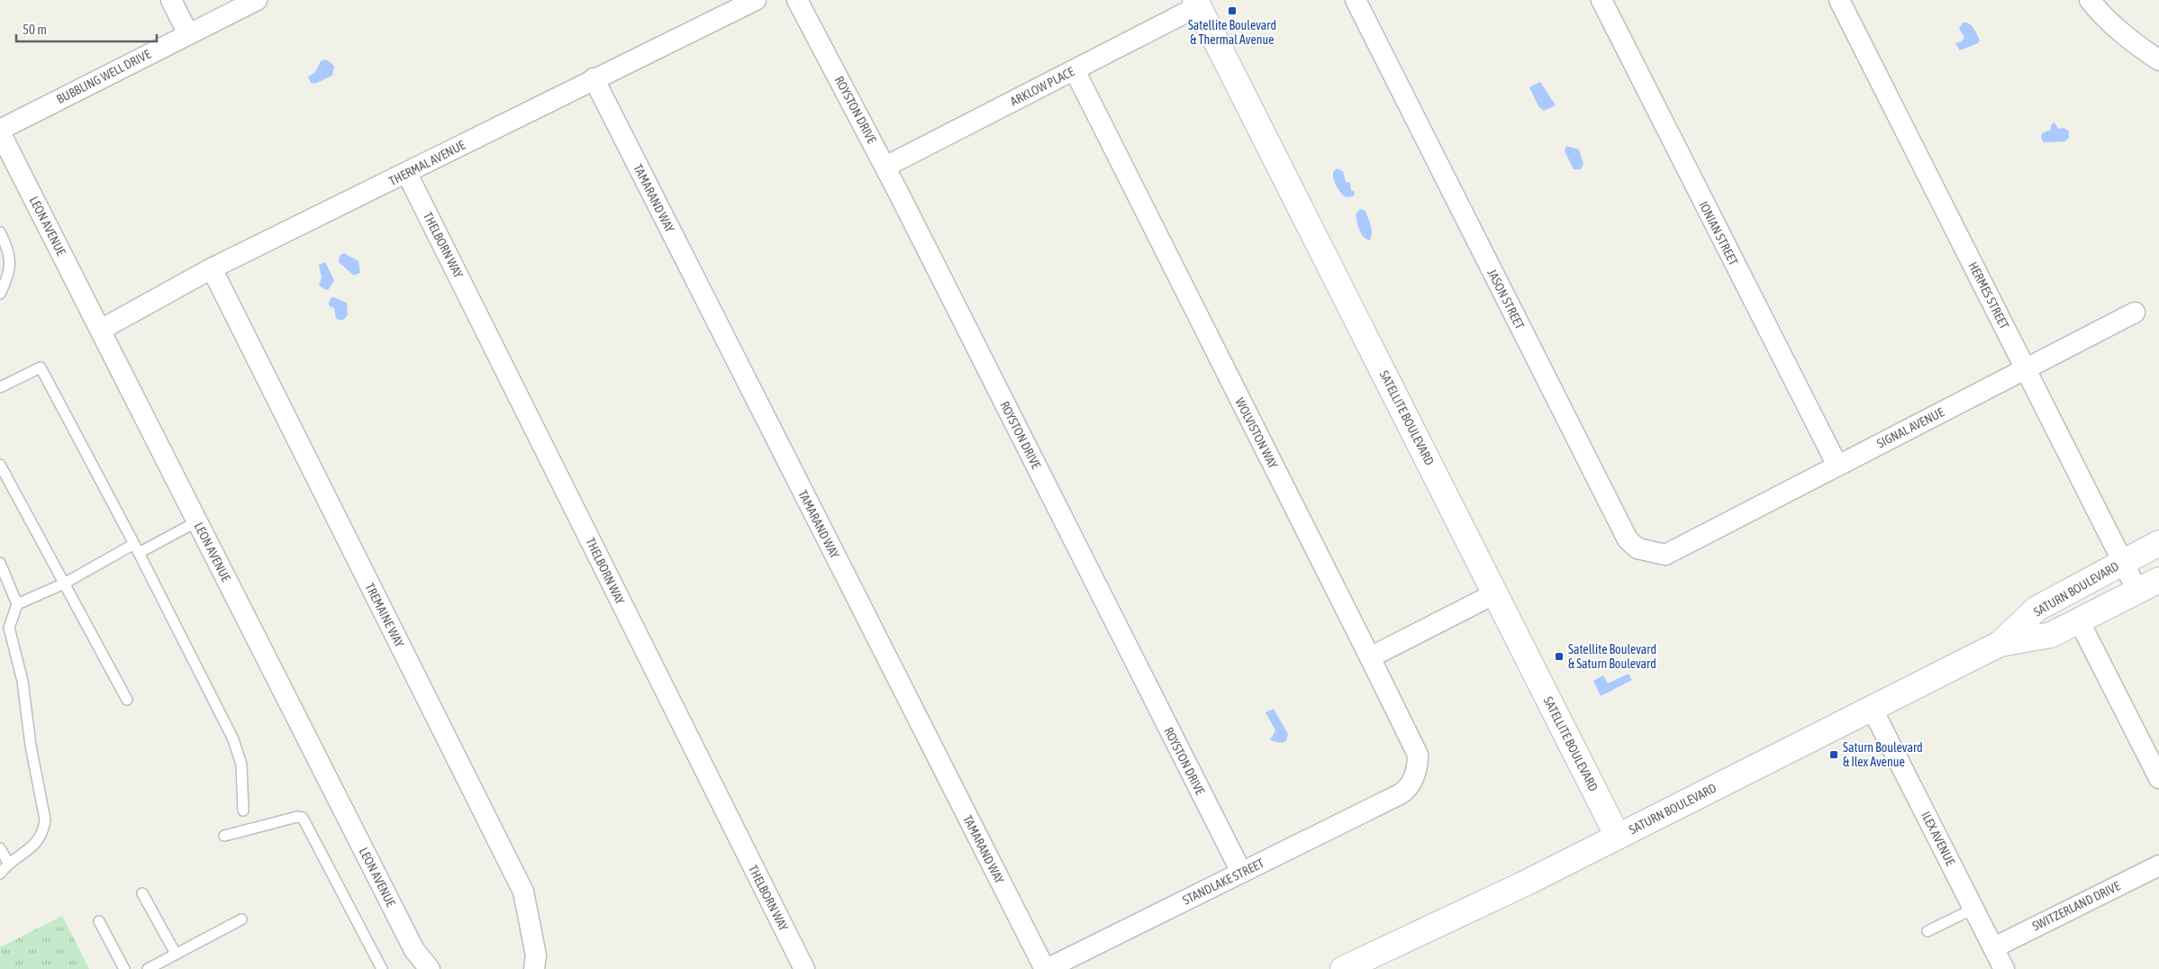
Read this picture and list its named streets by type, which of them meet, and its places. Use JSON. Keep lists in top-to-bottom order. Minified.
{"streets":{"street":["BUBBLING WELL DRIVE","ARKLOW PLACE","ROYSTON DRIVE","THERMAL AVENUE","TAMARAND WAY","LEON AVENUE","IONIAN STREET","THELBORN WAY","HERMES STREET","JASON STREET","SATELLITE BOULEVARD","SIGNAL AVENUE","WOLVISTON WAY","SATURN BOULEVARD","TREMAINE WAY","ILEX AVENUE","STANDLAKE STREET","SWITZERLAND DRIVE"]},"crossings":[["BUBBLING WELL DRIVE","LEON AVENUE"],["ARKLOW PLACE","ROYSTON DRIVE"],["ARKLOW PLACE","SATELLITE BOULEVARD"],["ARKLOW PLACE","WOLVISTON WAY"],["ROYSTON DRIVE","STANDLAKE STREET"],["THERMAL AVENUE","TAMARAND WAY"],["THERMAL AVENUE","LEON AVENUE"],["THERMAL AVENUE","THELBORN WAY"],["THERMAL AVENUE","TREMAINE WAY"],["TAMARAND WAY","STANDLAKE STREET"],["IONIAN STREET","SIGNAL AVENUE"],["HERMES STREET","SIGNAL AVENUE"],["HERMES STREET","SATURN BOULEVARD"],["JASON STREET","SIGNAL AVENUE"],["SATELLITE BOULEVARD","SATURN BOULEVARD"],["WOLVISTON WAY","STANDLAKE STREET"],["SATURN BOULEVARD","ILEX AVENUE"],["ILEX AVENUE","SWITZERLAND DRIVE"]],"places":{"transit":["Satellite Boulevard & Thermal Avenue","Satellite Boulevard & Saturn Boulevard","Saturn Boulevard & Ilex Avenue"]},"scale_bar":"50 m"}
